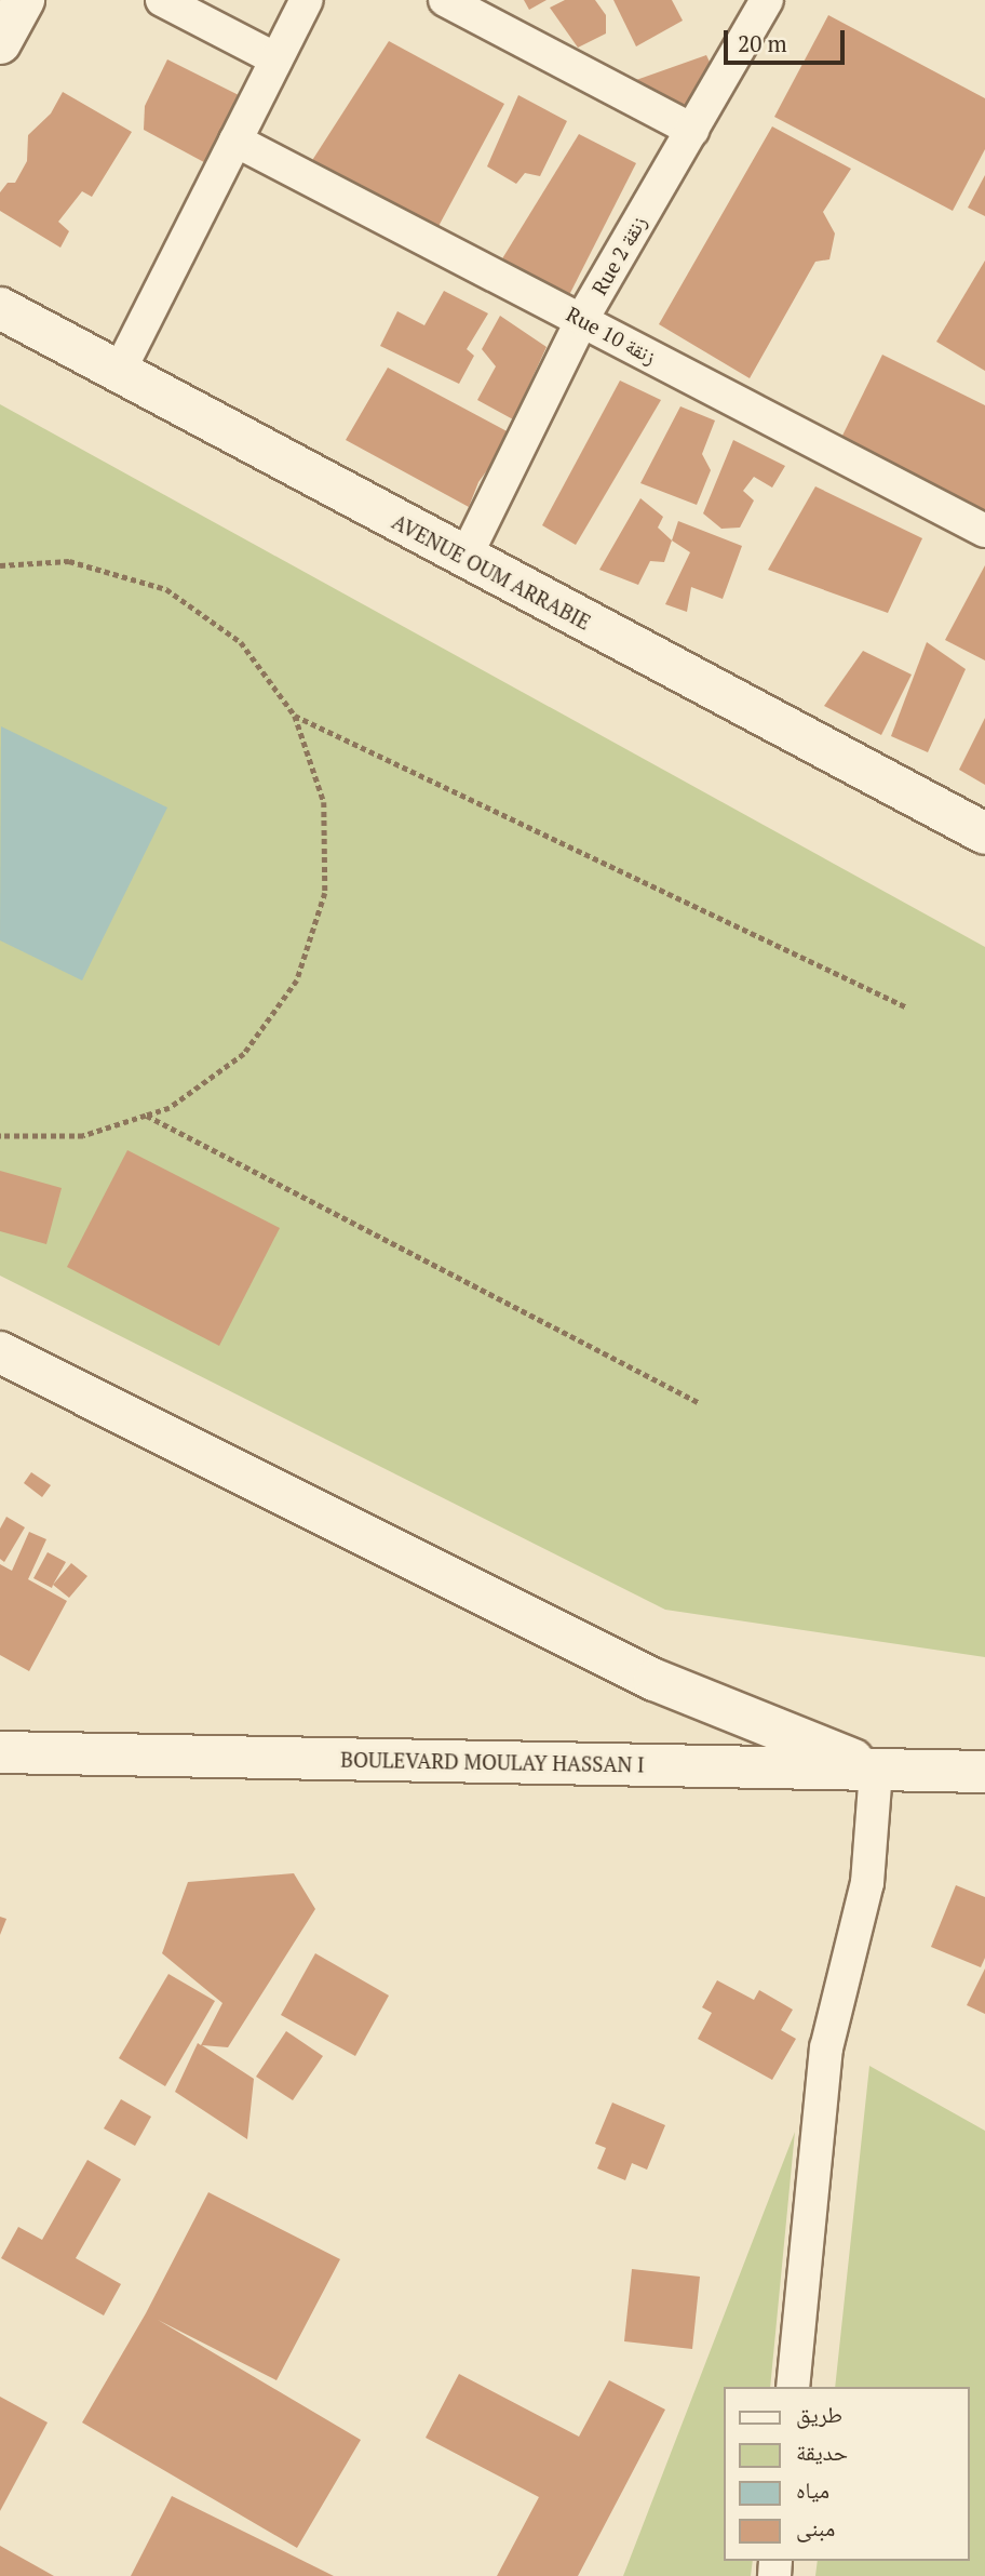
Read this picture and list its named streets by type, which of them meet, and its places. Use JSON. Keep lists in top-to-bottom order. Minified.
{"streets":{"street":["Rue 2 زنقة","Rue 10 زنقة","AVENUE OUM ARRABIE","BOULEVARD MOULAY HASSAN I"]},"crossings":[["Rue 2 زنقة","Rue 10 زنقة"],["Rue 2 زنقة","AVENUE OUM ARRABIE"]],"legend":["طريق","حديقة","مياه","مبنى"],"scale_bar":"20 m"}
